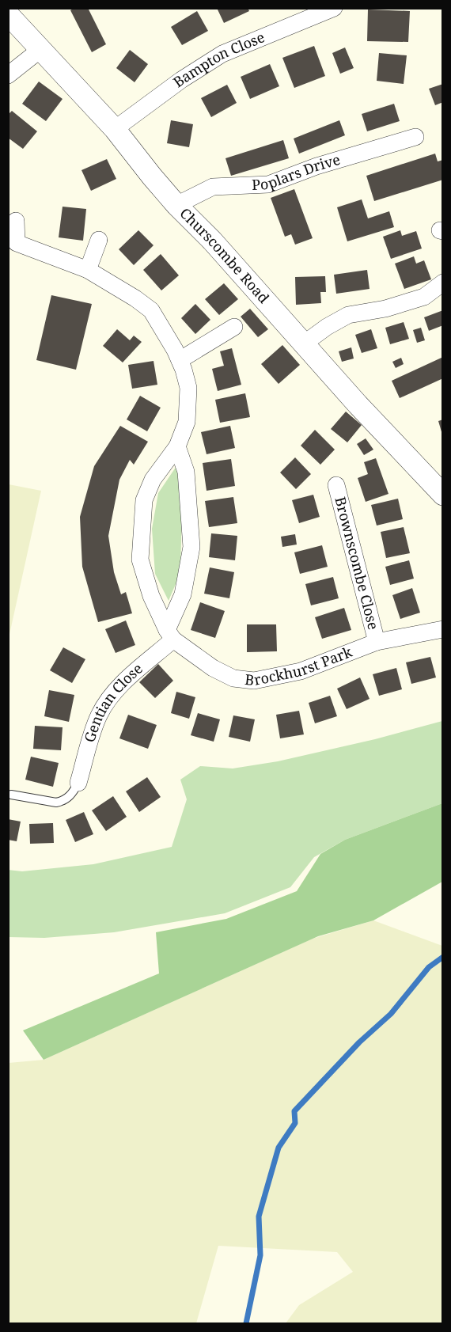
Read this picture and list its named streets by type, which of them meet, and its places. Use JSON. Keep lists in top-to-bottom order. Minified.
{"streets":{"street":["Bampton Close","Poplars Drive","Churscombe Road","Brownscombe Close","Brockhurst Park","Gentian Close"]},"crossings":[["Bampton Close","Churscombe Road"],["Poplars Drive","Churscombe Road"],["Brownscombe Close","Brockhurst Park"],["Brockhurst Park","Gentian Close"]]}
